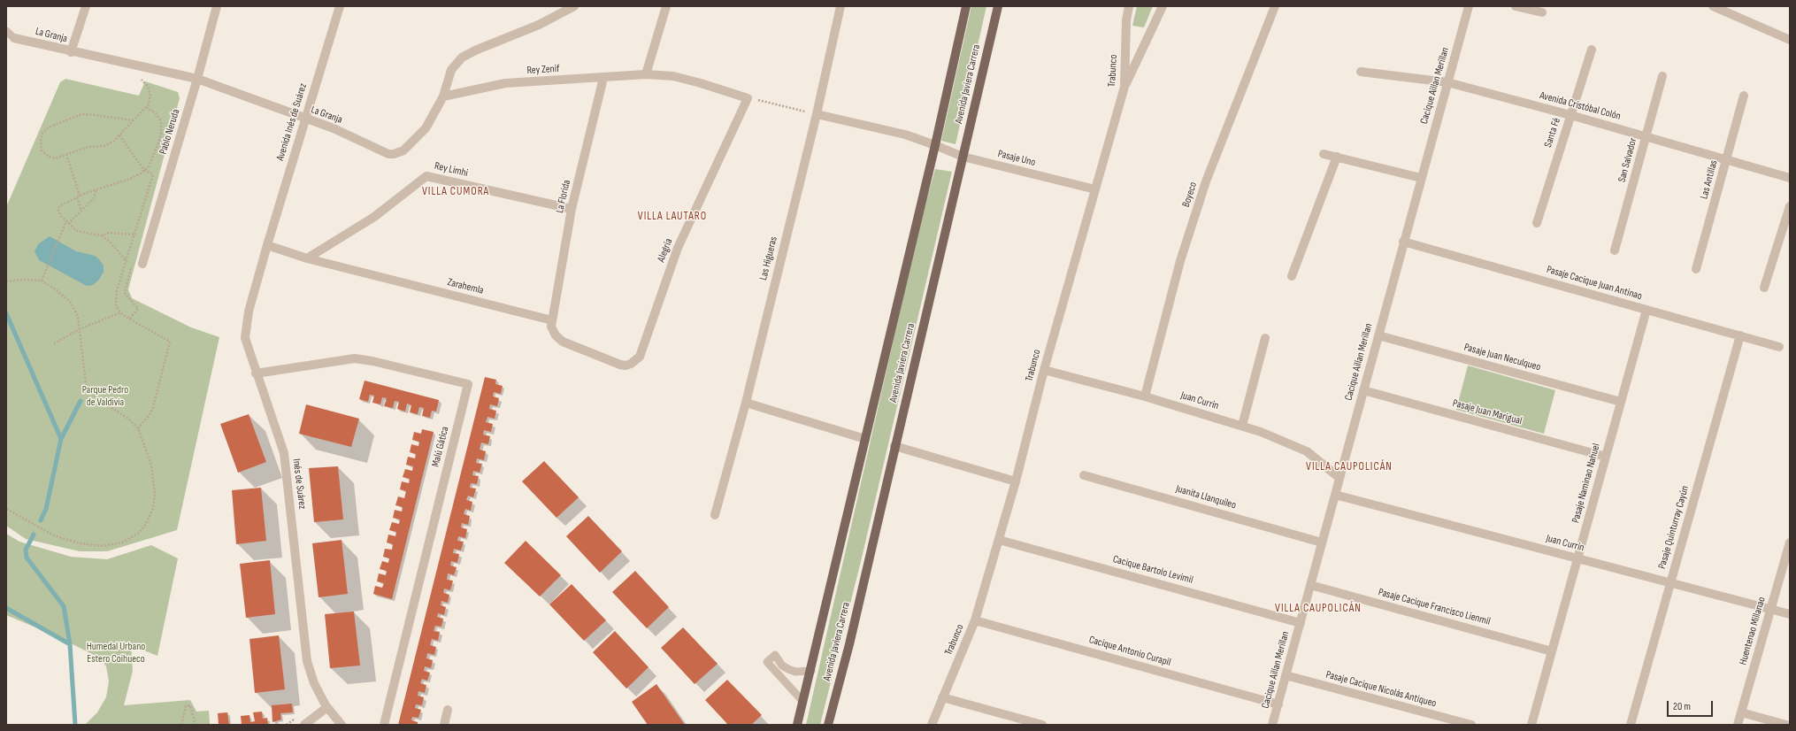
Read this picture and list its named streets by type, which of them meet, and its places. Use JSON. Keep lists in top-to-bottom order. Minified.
{"streets":{"main road":["Avenida Javiera Carrera"],"street":["La Granja","Rey Zenif","Trabunco","Cacique Aillan Merillan","Avenida Cristóbal Colón","Avenida Inés de Suárez","Pablo Neruda","Santa Fé","Pasaje Uno","San Salvador","Rey Limhi","Las Antillas","Boyeco","La Florida","Alegría","Las Higueras","Pasaje Cacique Juan Antinao","Zarahemla","Pasaje Juan Neculqueo","Juan Currin","Pasaje Juan Marigual","Malú Gática","Pasaje Naminao Nahuel","Inés de Suárez","Juanita Llanquileo","Pasaje Quinturray Cayún","Cacique Bartolo Levimil","Pasaje Cacique Francisco Lienmil","Huentenao Millanao","Cacique Antonio Curapil","Pasaje Cacique Nicolás Antiqueo"]},"crossings":[["La Granja","Rey Zenif"],["La Granja","Avenida Inés de Suárez"],["La Granja","Pablo Neruda"],["Rey Zenif","La Florida"],["Rey Zenif","Alegría"],["Trabunco","Pasaje Uno"],["Trabunco","Juan Currin"],["Trabunco","Cacique Bartolo Levimil"],["Trabunco","Cacique Antonio Curapil"],["Avenida Javiera Carrera","Pasaje Uno"],["Cacique Aillan Merillan","Avenida Cristóbal Colón"],["Cacique Aillan Merillan","Pasaje Cacique Juan Antinao"],["Cacique Aillan Merillan","Pasaje Juan Neculqueo"],["Cacique Aillan Merillan","Juan Currin"],["Cacique Aillan Merillan","Pasaje Juan Marigual"],["Cacique Aillan Merillan","Juanita Llanquileo"],["Cacique Aillan Merillan","Cacique Bartolo Levimil"],["Cacique Aillan Merillan","Pasaje Cacique Francisco Lienmil"],["Cacique Aillan Merillan","Cacique Antonio Curapil"],["Cacique Aillan Merillan","Pasaje Cacique Nicolás Antiqueo"],["Avenida Cristóbal Colón","Santa Fé"],["Avenida Cristóbal Colón","San Salvador"],["Avenida Cristóbal Colón","Las Antillas"],["Avenida Inés de Suárez","Zarahemla"],["Avenida Inés de Suárez","Inés de Suárez"],["Pasaje Uno","Las Higueras"],["Rey Limhi","La Florida"],["Rey Limhi","Zarahemla"],["Boyeco","Juan Currin"],["La Florida","Alegría"],["La Florida","Zarahemla"],["Alegría","Zarahemla"],["Pasaje Cacique Juan Antinao","Pasaje Naminao Nahuel"],["Pasaje Cacique Juan Antinao","Pasaje Quinturray Cayún"],["Zarahemla","Inés de Suárez"],["Pasaje Juan Neculqueo","Pasaje Naminao Nahuel"],["Juan Currin","Pasaje Naminao Nahuel"],["Juan Currin","Pasaje Quinturray Cayún"],["Juan Currin","Huentenao Millanao"],["Pasaje Juan Marigual","Pasaje Naminao Nahuel"],["Malú Gática","Inés de Suárez"],["Pasaje Naminao Nahuel","Pasaje Cacique Francisco Lienmil"]],"districts":["VILLA CUMORA","VILLA LAUTARO","VILLA CAUPOLICÁN","VILLA CAUPOLICÁN"],"parks":["Parque Pedro de Valdivia","Humedal Urbano Estero Coihueco"],"scale_bar":"20 m"}
